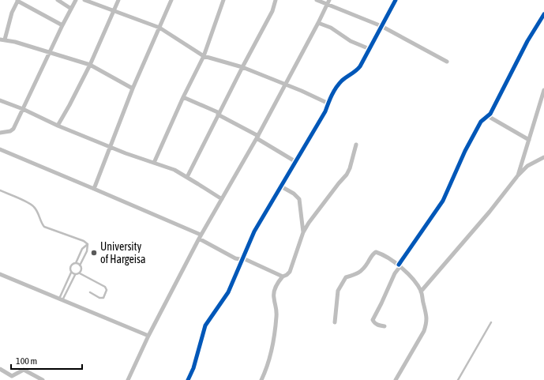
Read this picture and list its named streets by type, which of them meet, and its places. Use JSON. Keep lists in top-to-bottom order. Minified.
{"places":["University of Hargeisa"],"scale_bar":"100 m"}
